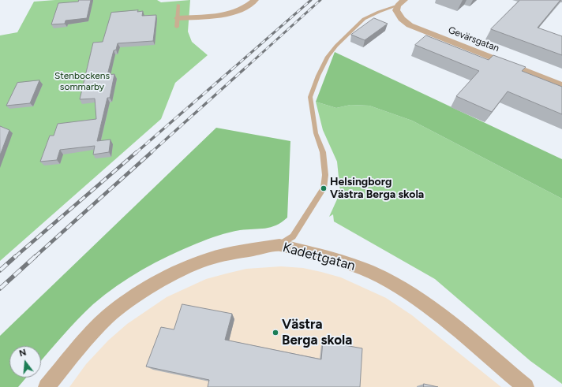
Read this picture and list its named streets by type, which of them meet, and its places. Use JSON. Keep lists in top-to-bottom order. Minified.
{"streets":{"street":["Gevärsgatan","Kadettgatan"]},"parks":["Stenbockens sommarby"],"places":["Helsingborg Västra Berga skola","Västra Berga skola"],"north":"top"}
